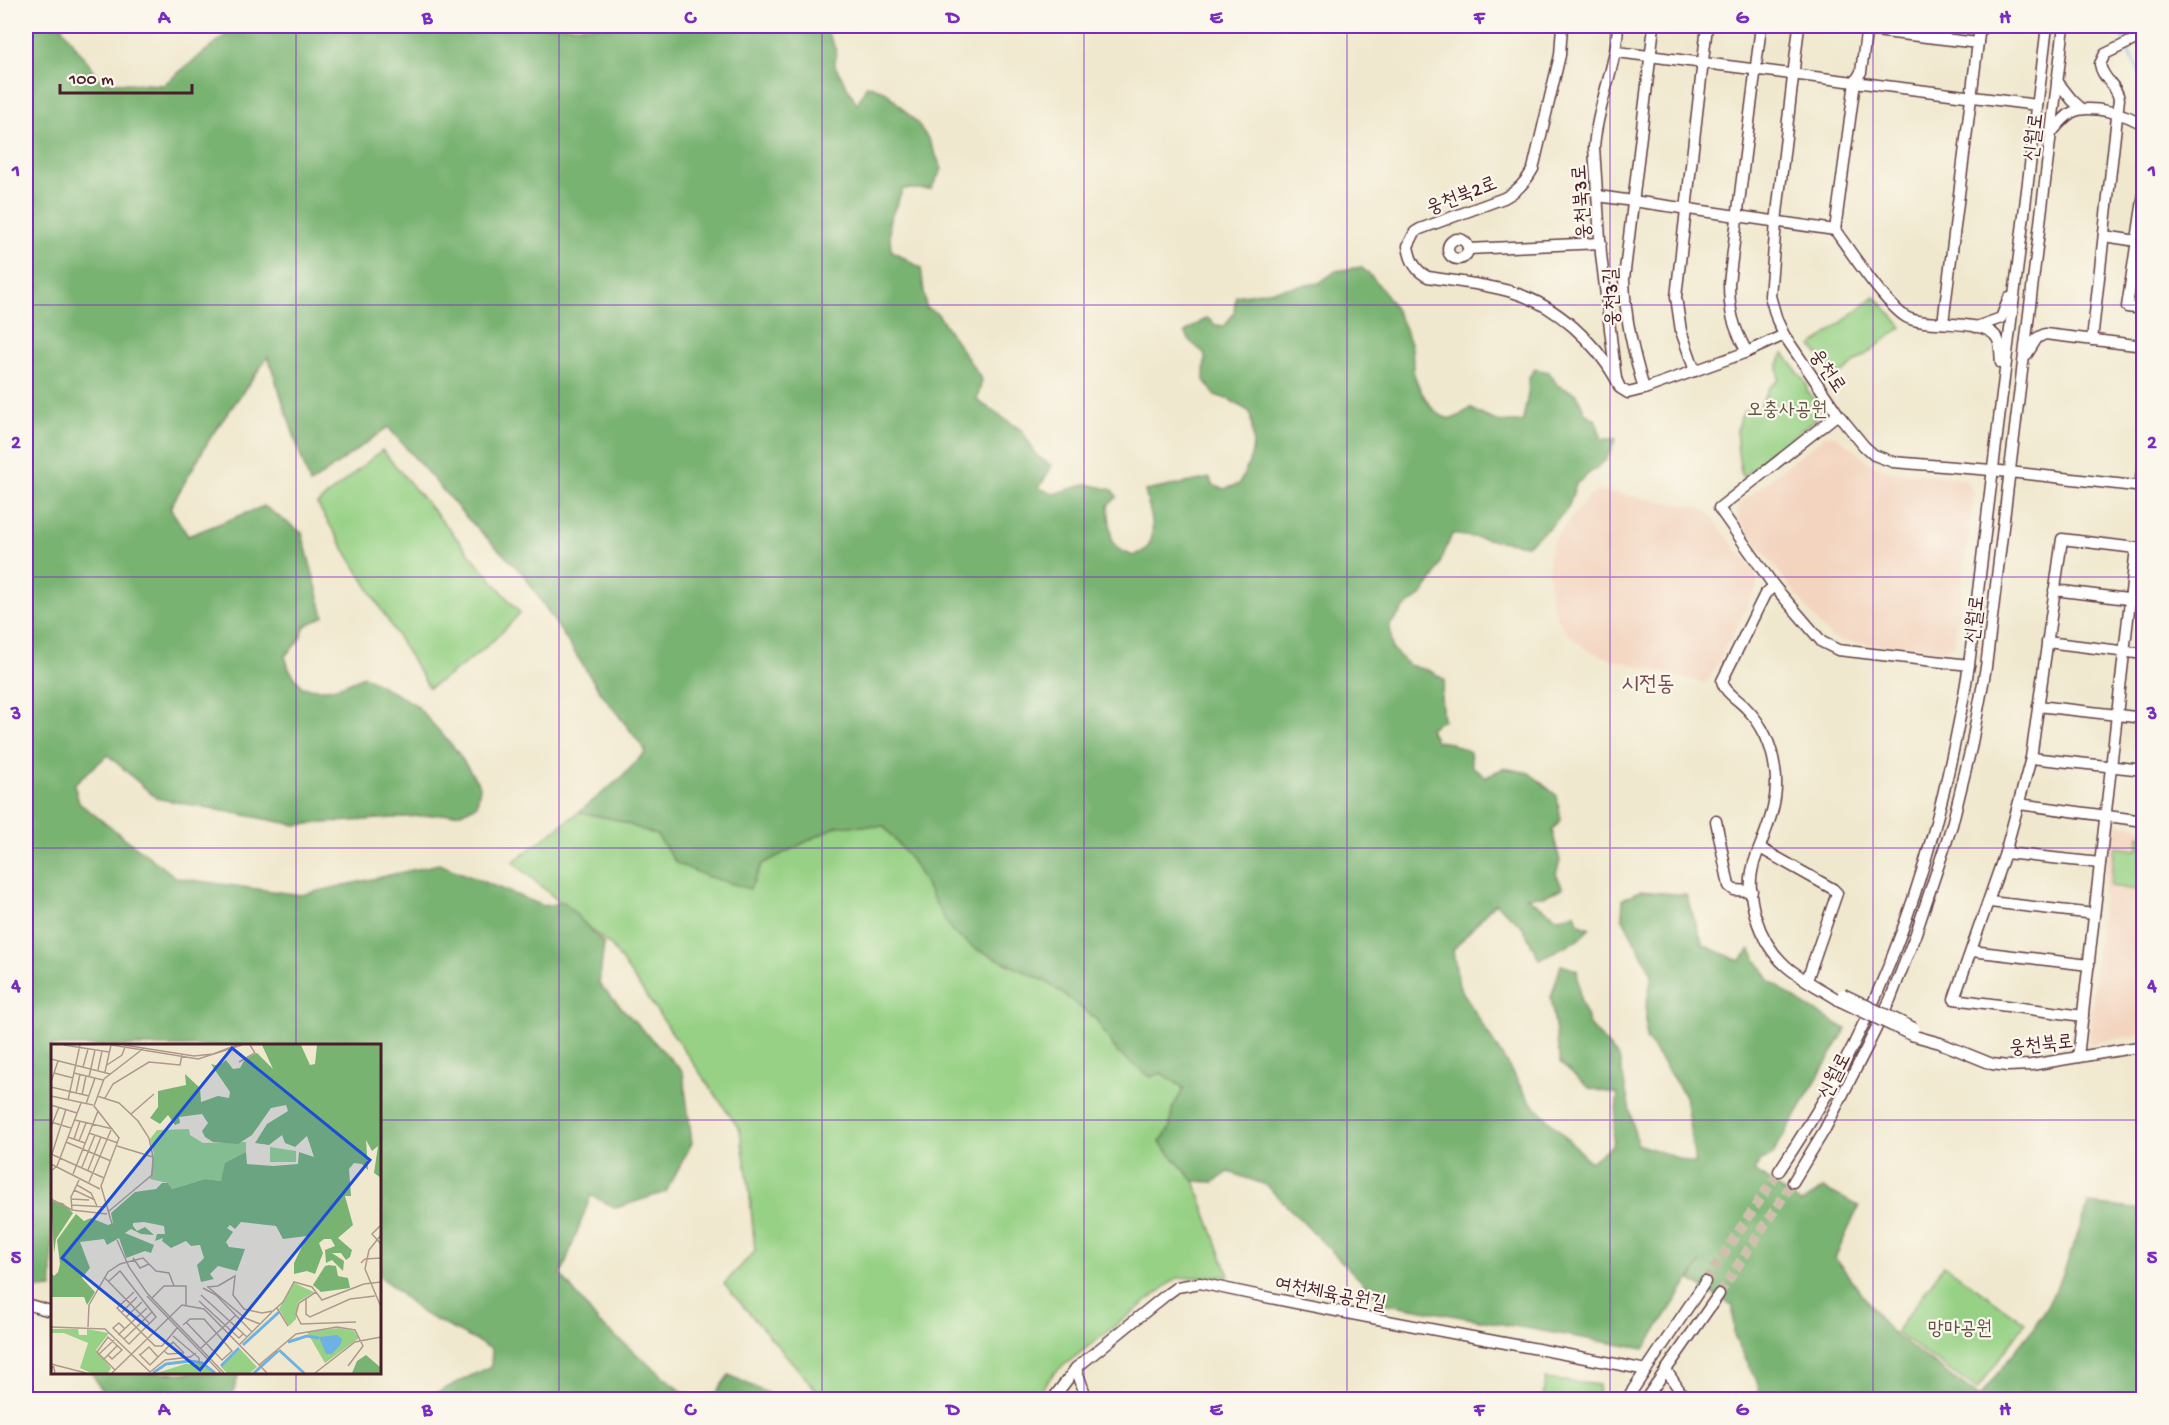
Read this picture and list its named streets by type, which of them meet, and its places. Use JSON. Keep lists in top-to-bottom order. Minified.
{"streets":{"street":["신월로","웅천북2로","웅천북3로","웅천3길","웅천로","웅천북로","여천체육공원길"]},"crossings":[["신월로","웅천로"],["웅천북2로","웅천북3로"]],"districts":["시전동"],"parks":["오충사공원","망마공원"],"scale_bar":"100 m","grid":{"columns":["A","B","C","D","E","F","G","H"],"rows":["1","2","3","4","5"]}}
